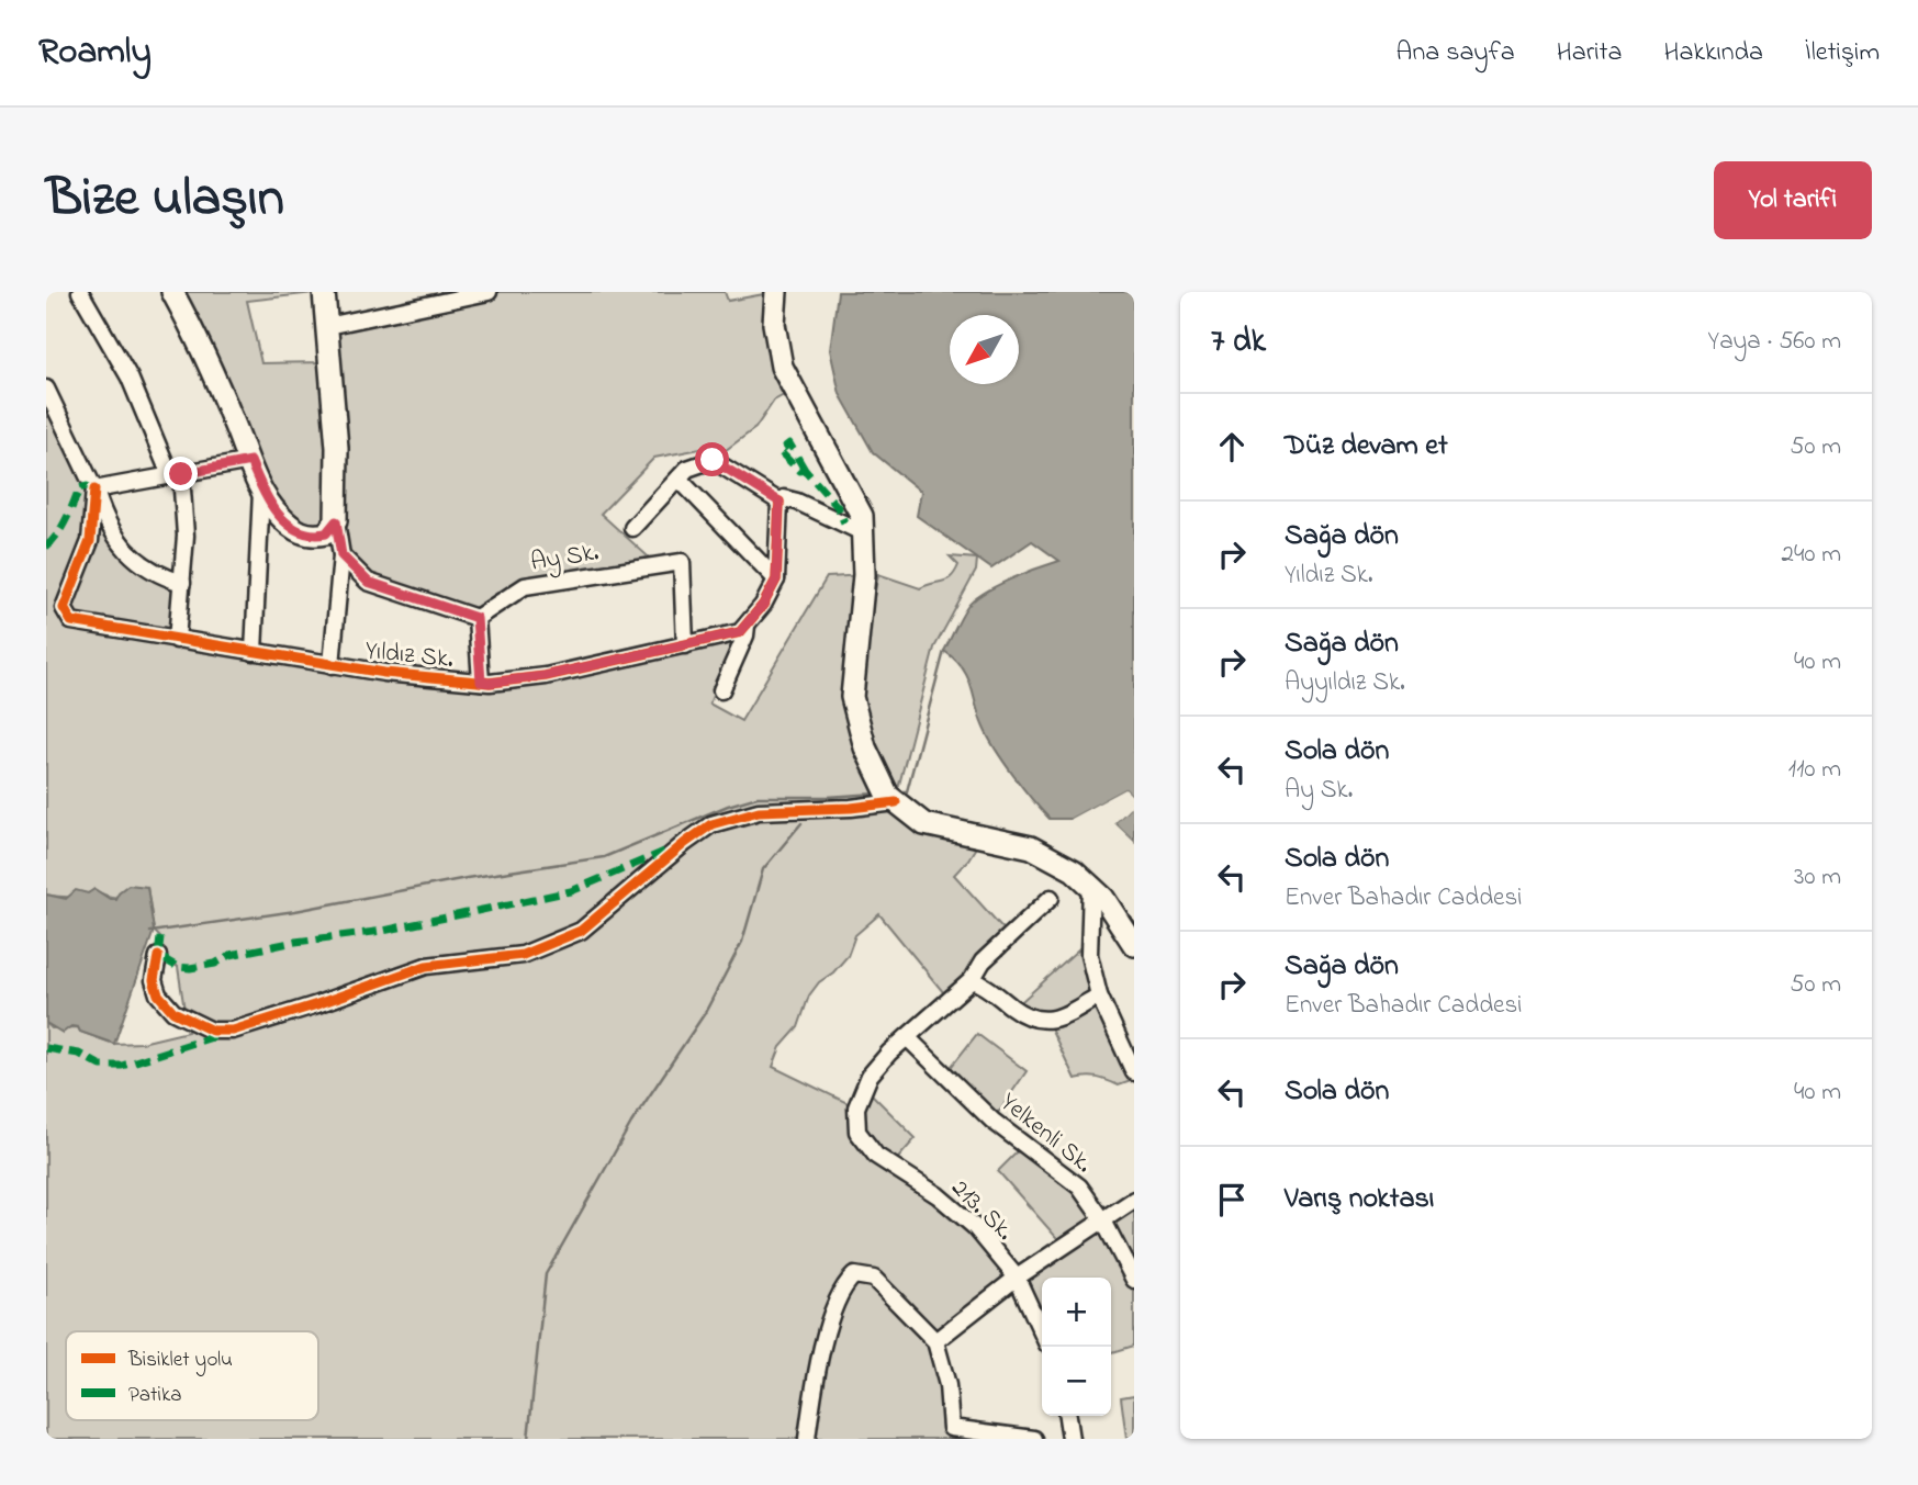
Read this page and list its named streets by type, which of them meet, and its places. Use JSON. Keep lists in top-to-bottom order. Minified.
{"streets":{"street":["Ay Sk.","Yıldız Sk.","Yelkenli Sk.","213. Sk."]},"crossings":[["Ay Sk.","Yıldız Sk."],["Yelkenli Sk.","213. Sk."]],"legend":["Bisiklet yolu","Patika"],"north":"bottom left","page":{"header":"Roamly","nav":["Ana sayfa","Harita","Hakkında","İletişim"],"title":"Bize ulaşın","buttons":"Yol tarifi","heading":["7 dk","Yaya · 560 m"],"list":[["Düz devam et","50 m"],["Sağa dön","Yıldız Sk.","240 m"],["Sağa dön","Ayyıldız Sk.","40 m"],["Sola dön","Ay Sk.","110 m"],["Sola dön","Enver Bahadır Caddesi","30 m"],["Sağa dön","Enver Bahadır Caddesi","50 m"],["Sola dön","40 m"],"Varış noktası"],"map_buttons":["+","−"]}}
